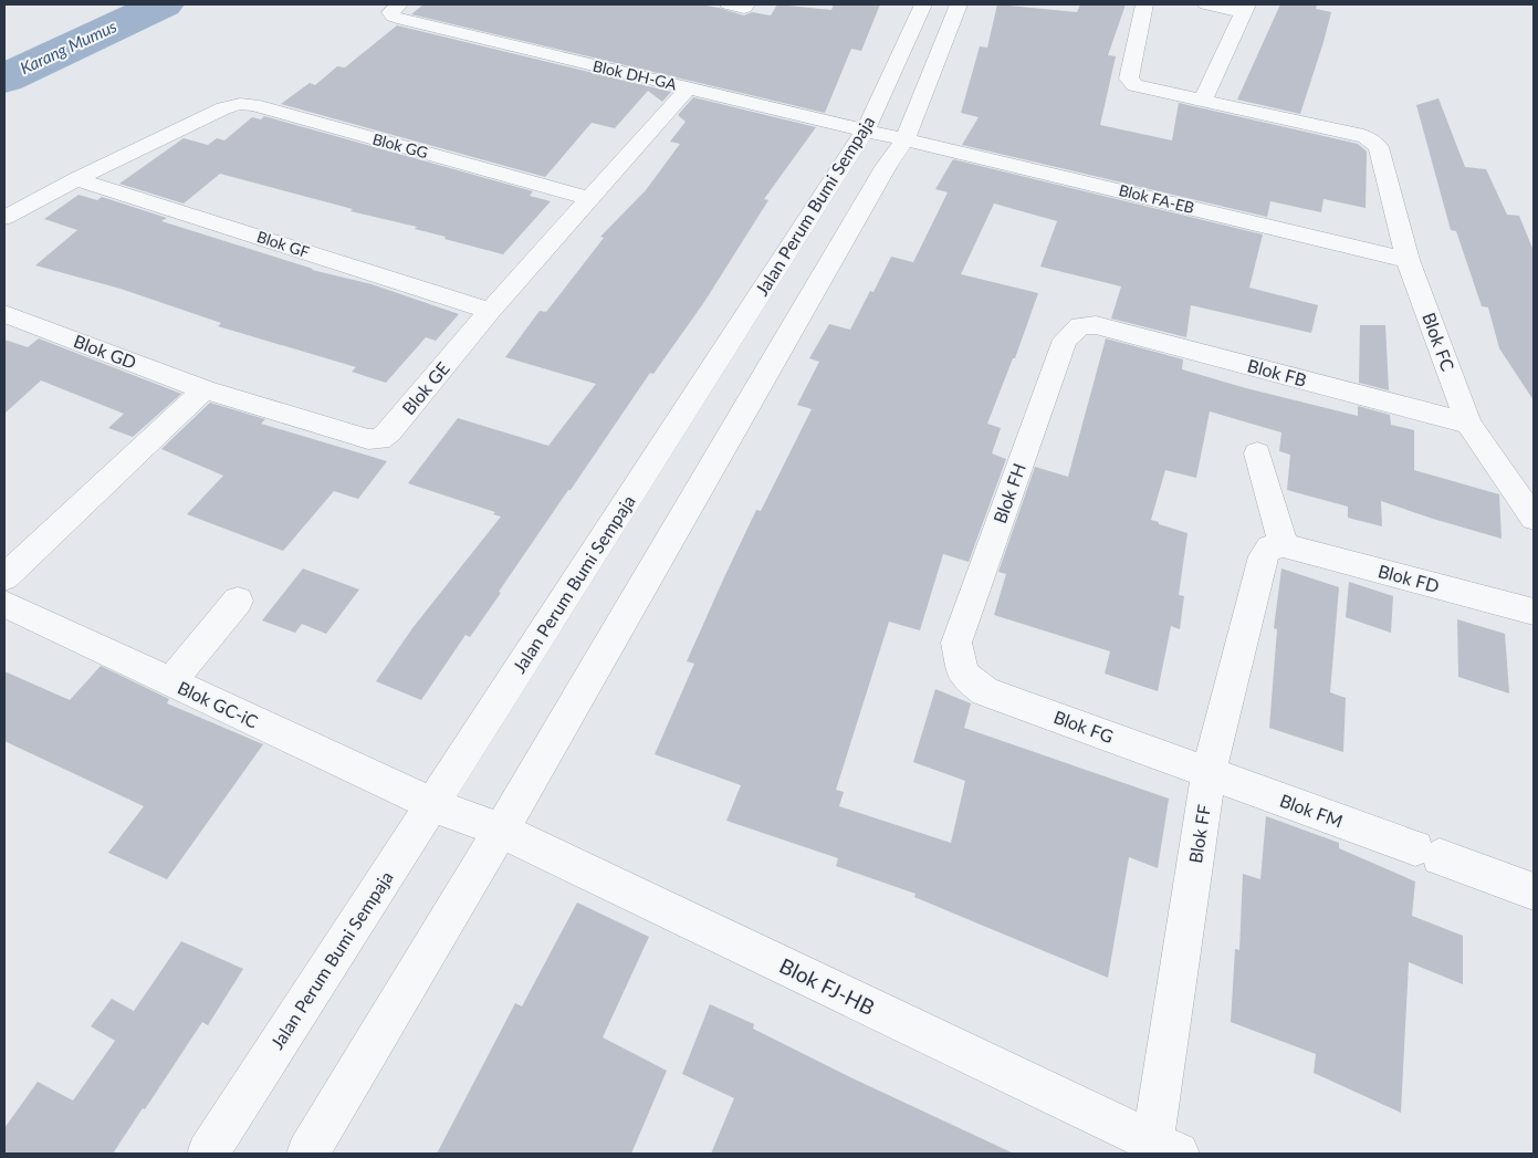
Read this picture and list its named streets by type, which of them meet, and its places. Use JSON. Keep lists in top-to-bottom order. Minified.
{"streets":{"street":["Blok DH-GA","Blok GG","Blok FA-EB","Jalan Perum Bumi Sempaja","Blok GF","Blok FC","Blok GD","Blok FB","Blok GE","Blok FH","Blok FD","Blok GC-iC","Blok FG","Blok FM","Blok FF","Blok FJ-HB"]},"crossings":[["Blok DH-GA","Blok FA-EB"],["Blok DH-GA","Jalan Perum Bumi Sempaja"],["Blok GG","Blok GF"],["Blok GG","Blok GE"],["Blok FA-EB","Blok FC"],["Jalan Perum Bumi Sempaja","Blok GC-iC"],["Blok GF","Blok GE"],["Blok FC","Blok FB"],["Blok GD","Blok GE"],["Blok FB","Blok FH"],["Blok FH","Blok FG"],["Blok FD","Blok FF"],["Blok GC-iC","Blok FJ-HB"],["Blok FG","Blok FM"],["Blok FG","Blok FF"],["Blok FM","Blok FF"],["Blok FF","Blok FJ-HB"]],"water":["Karang Mumus"]}
